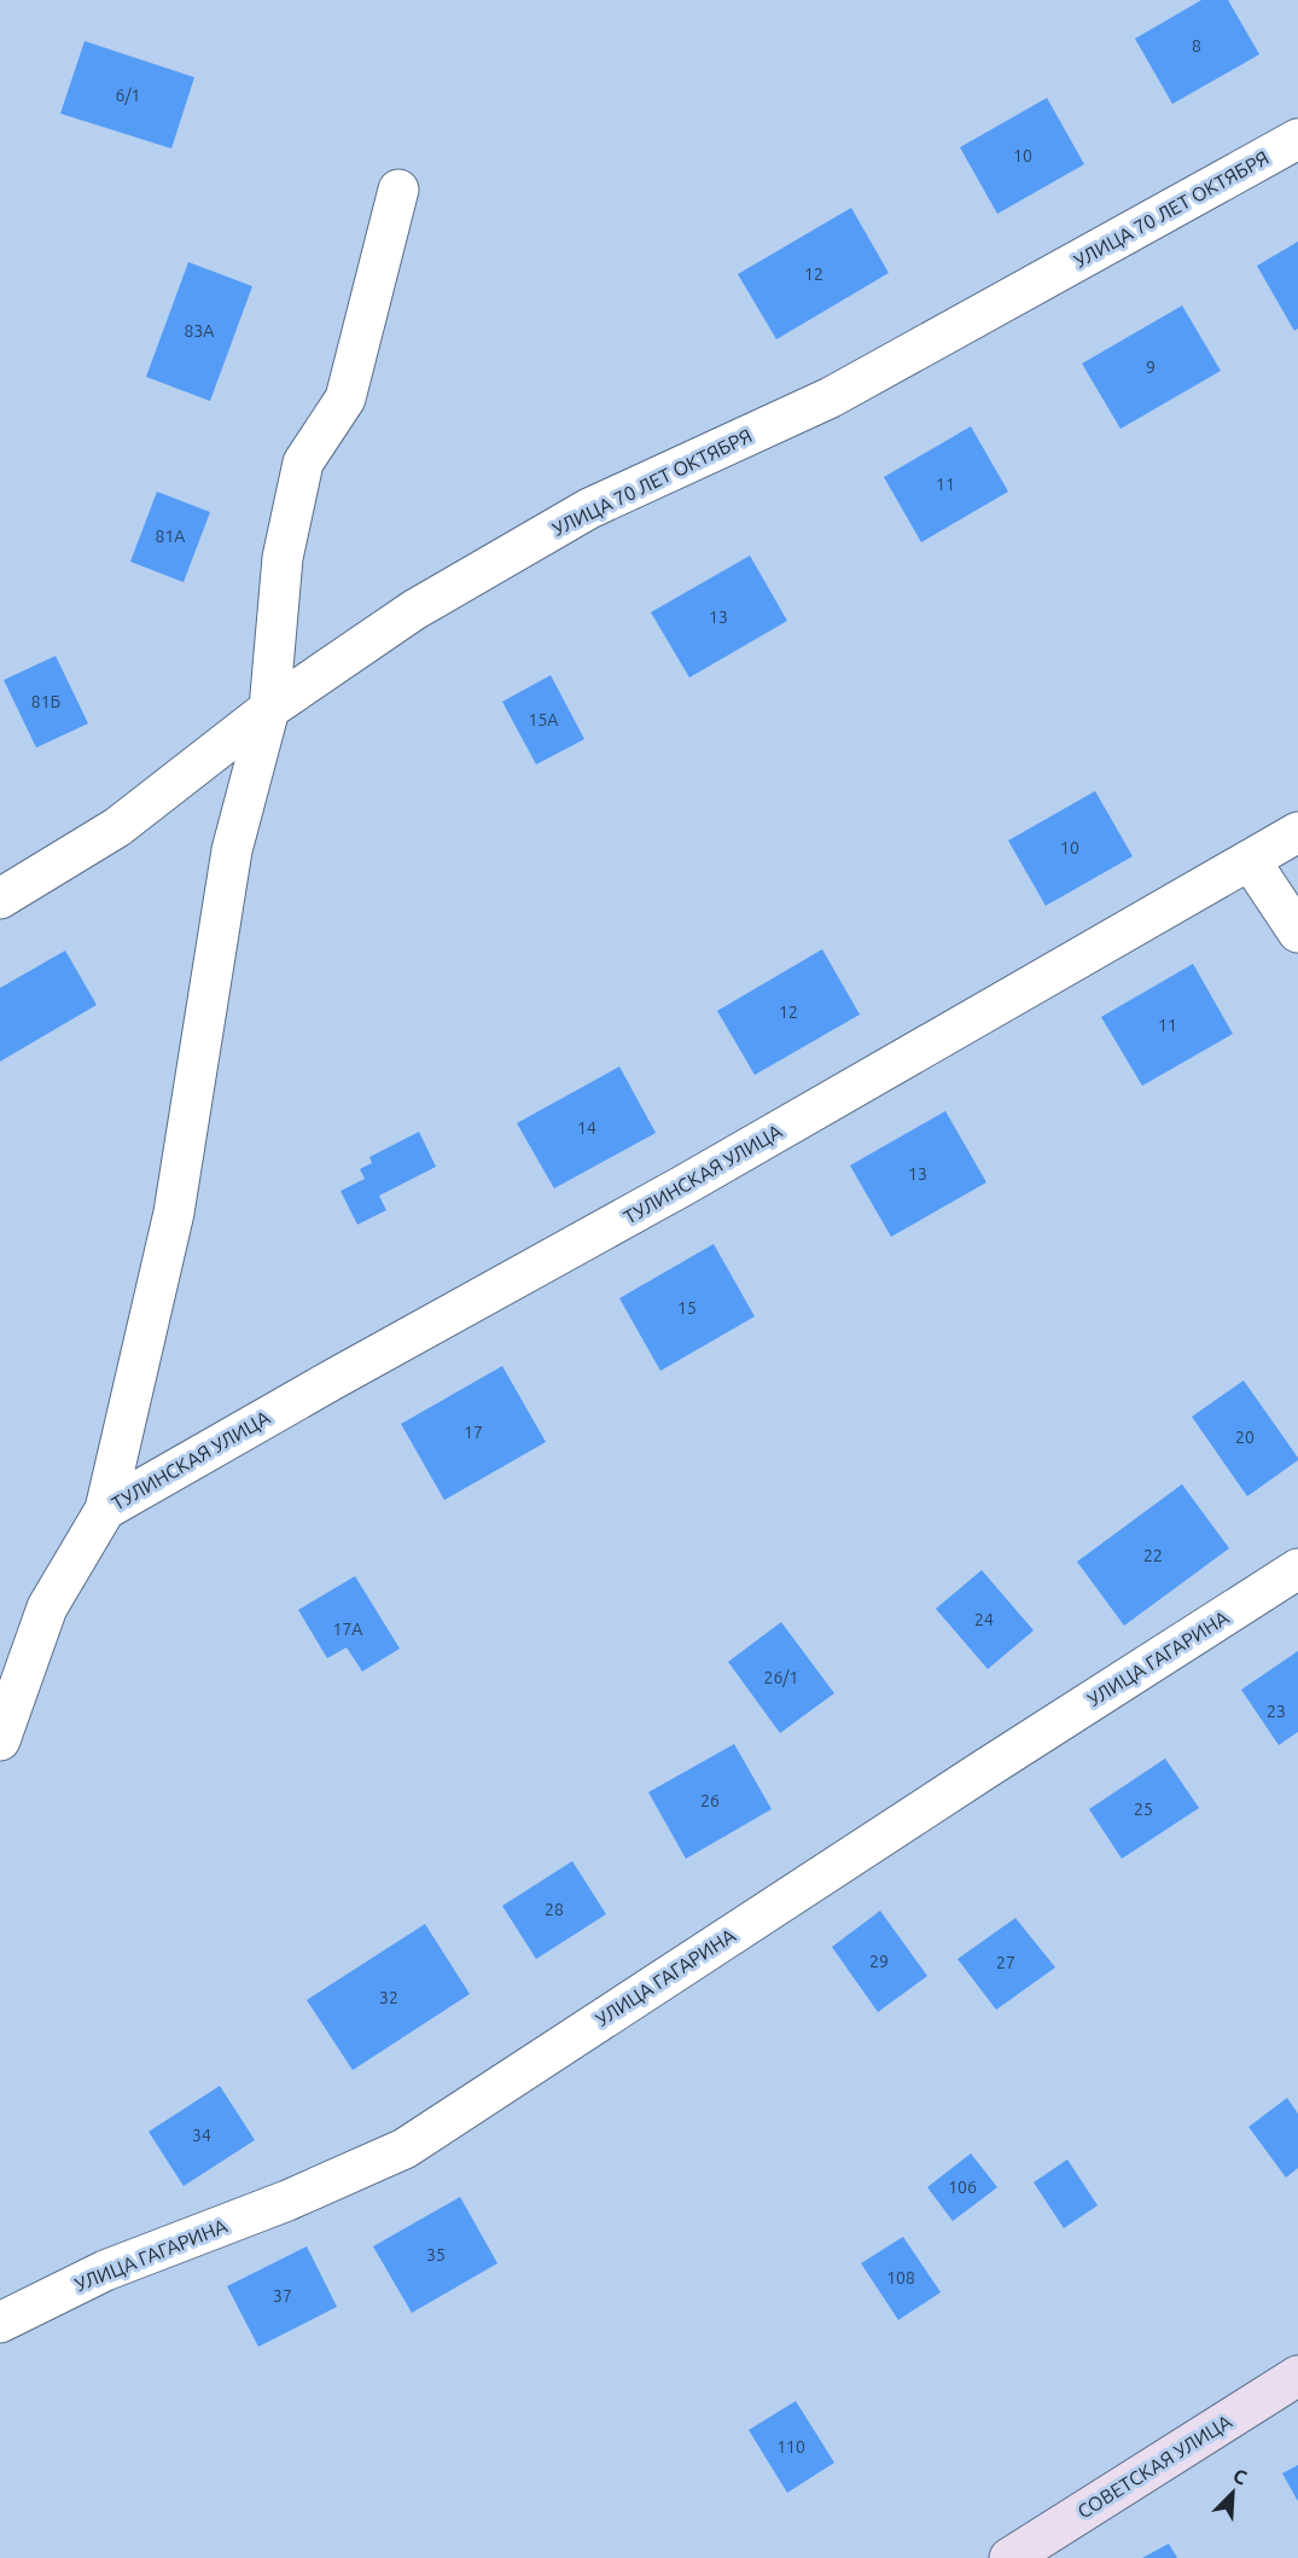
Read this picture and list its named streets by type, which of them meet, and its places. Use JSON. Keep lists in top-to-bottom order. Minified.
{"streets":{"main road":["СОВЕТСКАЯ УЛИЦА"],"street":["УЛИЦА 70 ЛЕТ ОКТЯБРЯ","ТУЛИНСКАЯ УЛИЦА","УЛИЦА ГАГАРИНА"]},"house_numbers":["8","6/1","10","12","83А","9","11","81А","13","81Б","15А","10","12","11","14","13","15","17","20","22","24","17А","26/1","23","26","25","28","29","27","32","34","106","35","108","37","110"],"north":"top right"}
